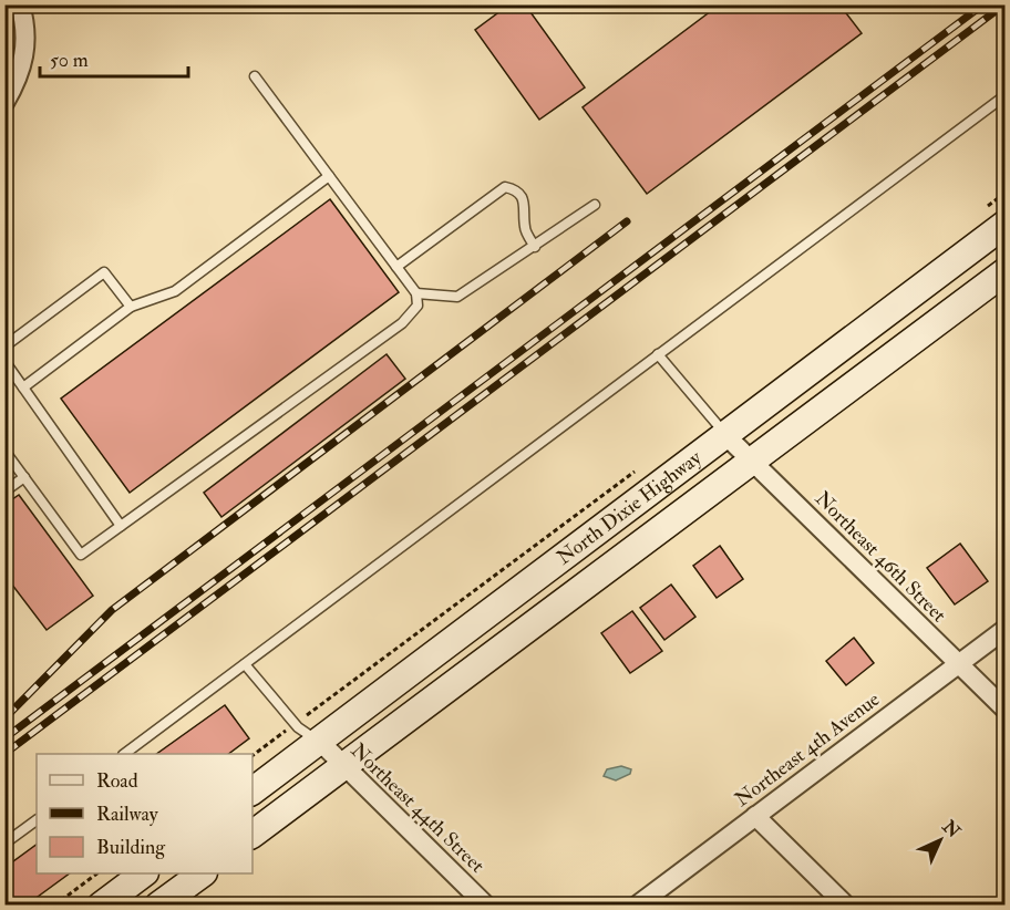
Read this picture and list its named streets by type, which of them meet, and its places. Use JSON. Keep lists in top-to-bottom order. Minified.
{"streets":{"main road":["North Dixie Highway"],"street":["Northeast 46th Street","Northeast 4th Avenue","Northeast 44th Street"]},"crossings":[["North Dixie Highway","Northeast 46th Street"],["North Dixie Highway","Northeast 44th Street"],["Northeast 46th Street","Northeast 4th Avenue"]],"legend":["Road","Railway","Building"],"scale_bar":"50 m","north":"top right"}
